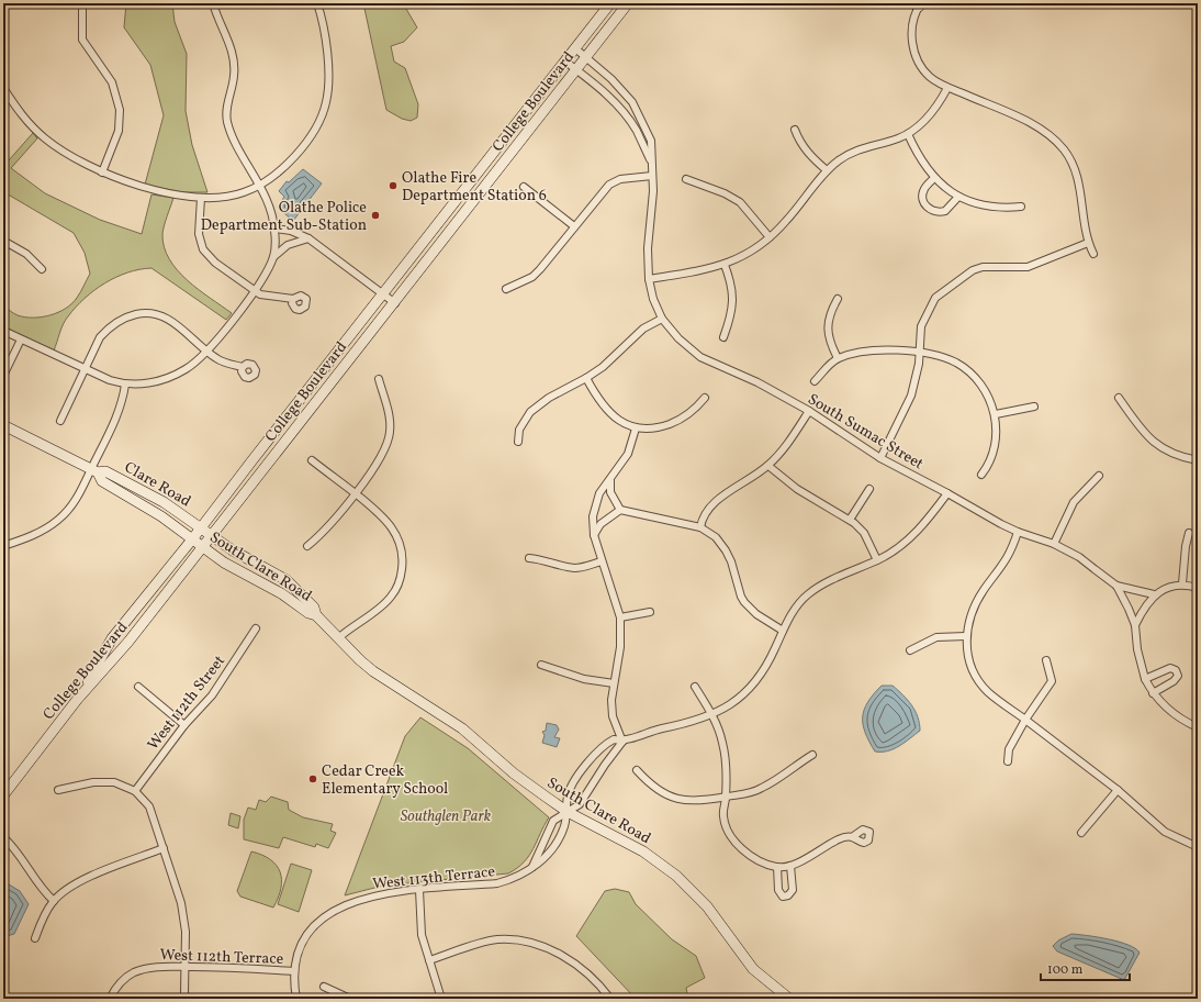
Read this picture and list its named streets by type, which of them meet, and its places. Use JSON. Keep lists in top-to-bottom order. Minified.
{"streets":{"street":["College Boulevard","South Sumac Street","Clare Road","South Clare Road","West 112th Street","West 113th Terrace","West 112th Terrace"]},"crossings":[["College Boulevard","South Sumac Street"],["College Boulevard","Clare Road"],["College Boulevard","South Clare Road"],["Clare Road","South Clare Road"],["South Clare Road","West 113th Terrace"],["West 113th Terrace","West 112th Terrace"]],"parks":["Southglen Park"],"places":["Olathe Fire Department Station 6","Olathe Police Department Sub-Station","Cedar Creek Elementary School"],"scale_bar":"100 m"}
